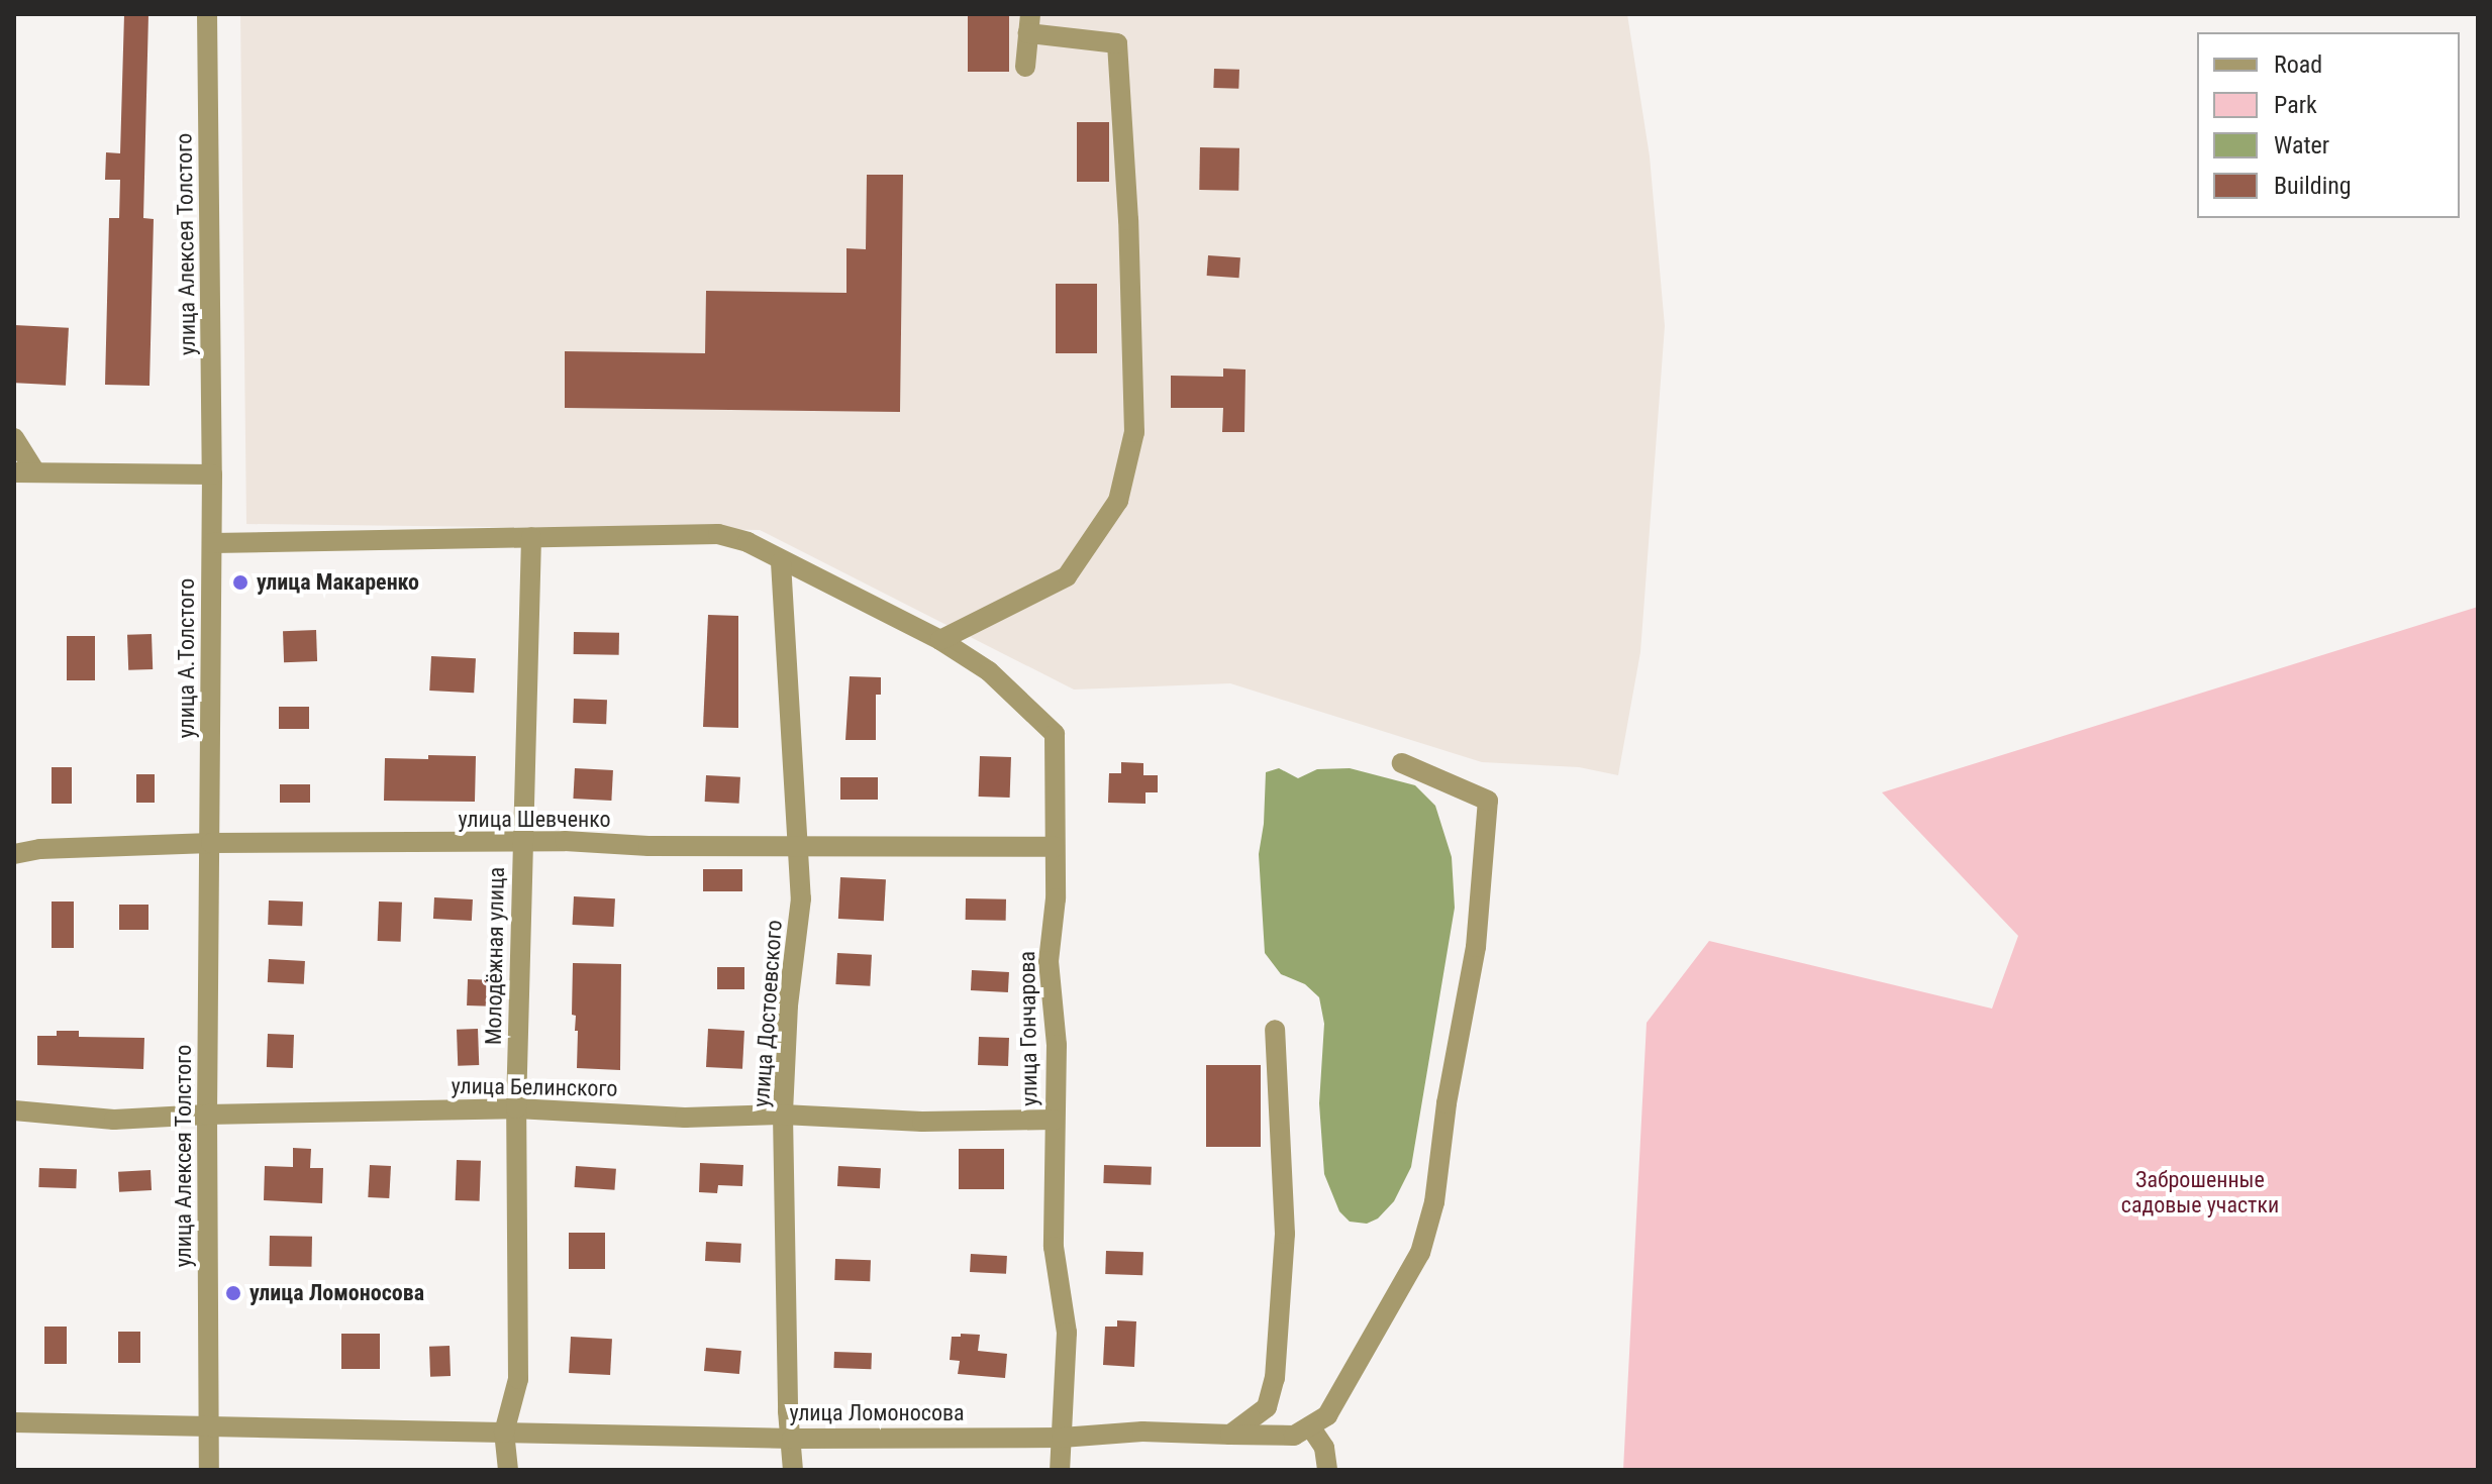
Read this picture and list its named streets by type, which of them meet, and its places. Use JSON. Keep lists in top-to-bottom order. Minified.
{"streets":{"street":["улица Алексея Толстого","улица А.Толстого","улица Шевченко","Молодёжная улица","улица Достоевского","улица Гончарова","улица Белинского","улица Ломоносова"]},"crossings":[["улица Алексея Толстого","улица А.Толстого"],["улица Алексея Толстого","улица Шевченко"],["улица Алексея Толстого","улица Белинского"],["улица Алексея Толстого","улица Ломоносова"],["улица А.Толстого","улица Шевченко"],["улица Шевченко","Молодёжная улица"],["улица Шевченко","улица Достоевского"],["улица Шевченко","улица Гончарова"],["Молодёжная улица","улица Белинского"],["Молодёжная улица","улица Ломоносова"],["улица Достоевского","улица Белинского"],["улица Достоевского","улица Ломоносова"],["улица Гончарова","улица Белинского"],["улица Гончарова","улица Ломоносова"]],"parks":["Заброшенные садовые участки"],"places":["улица Макаренко","улица Ломоносова"],"legend":["Road","Park","Water","Building"]}
